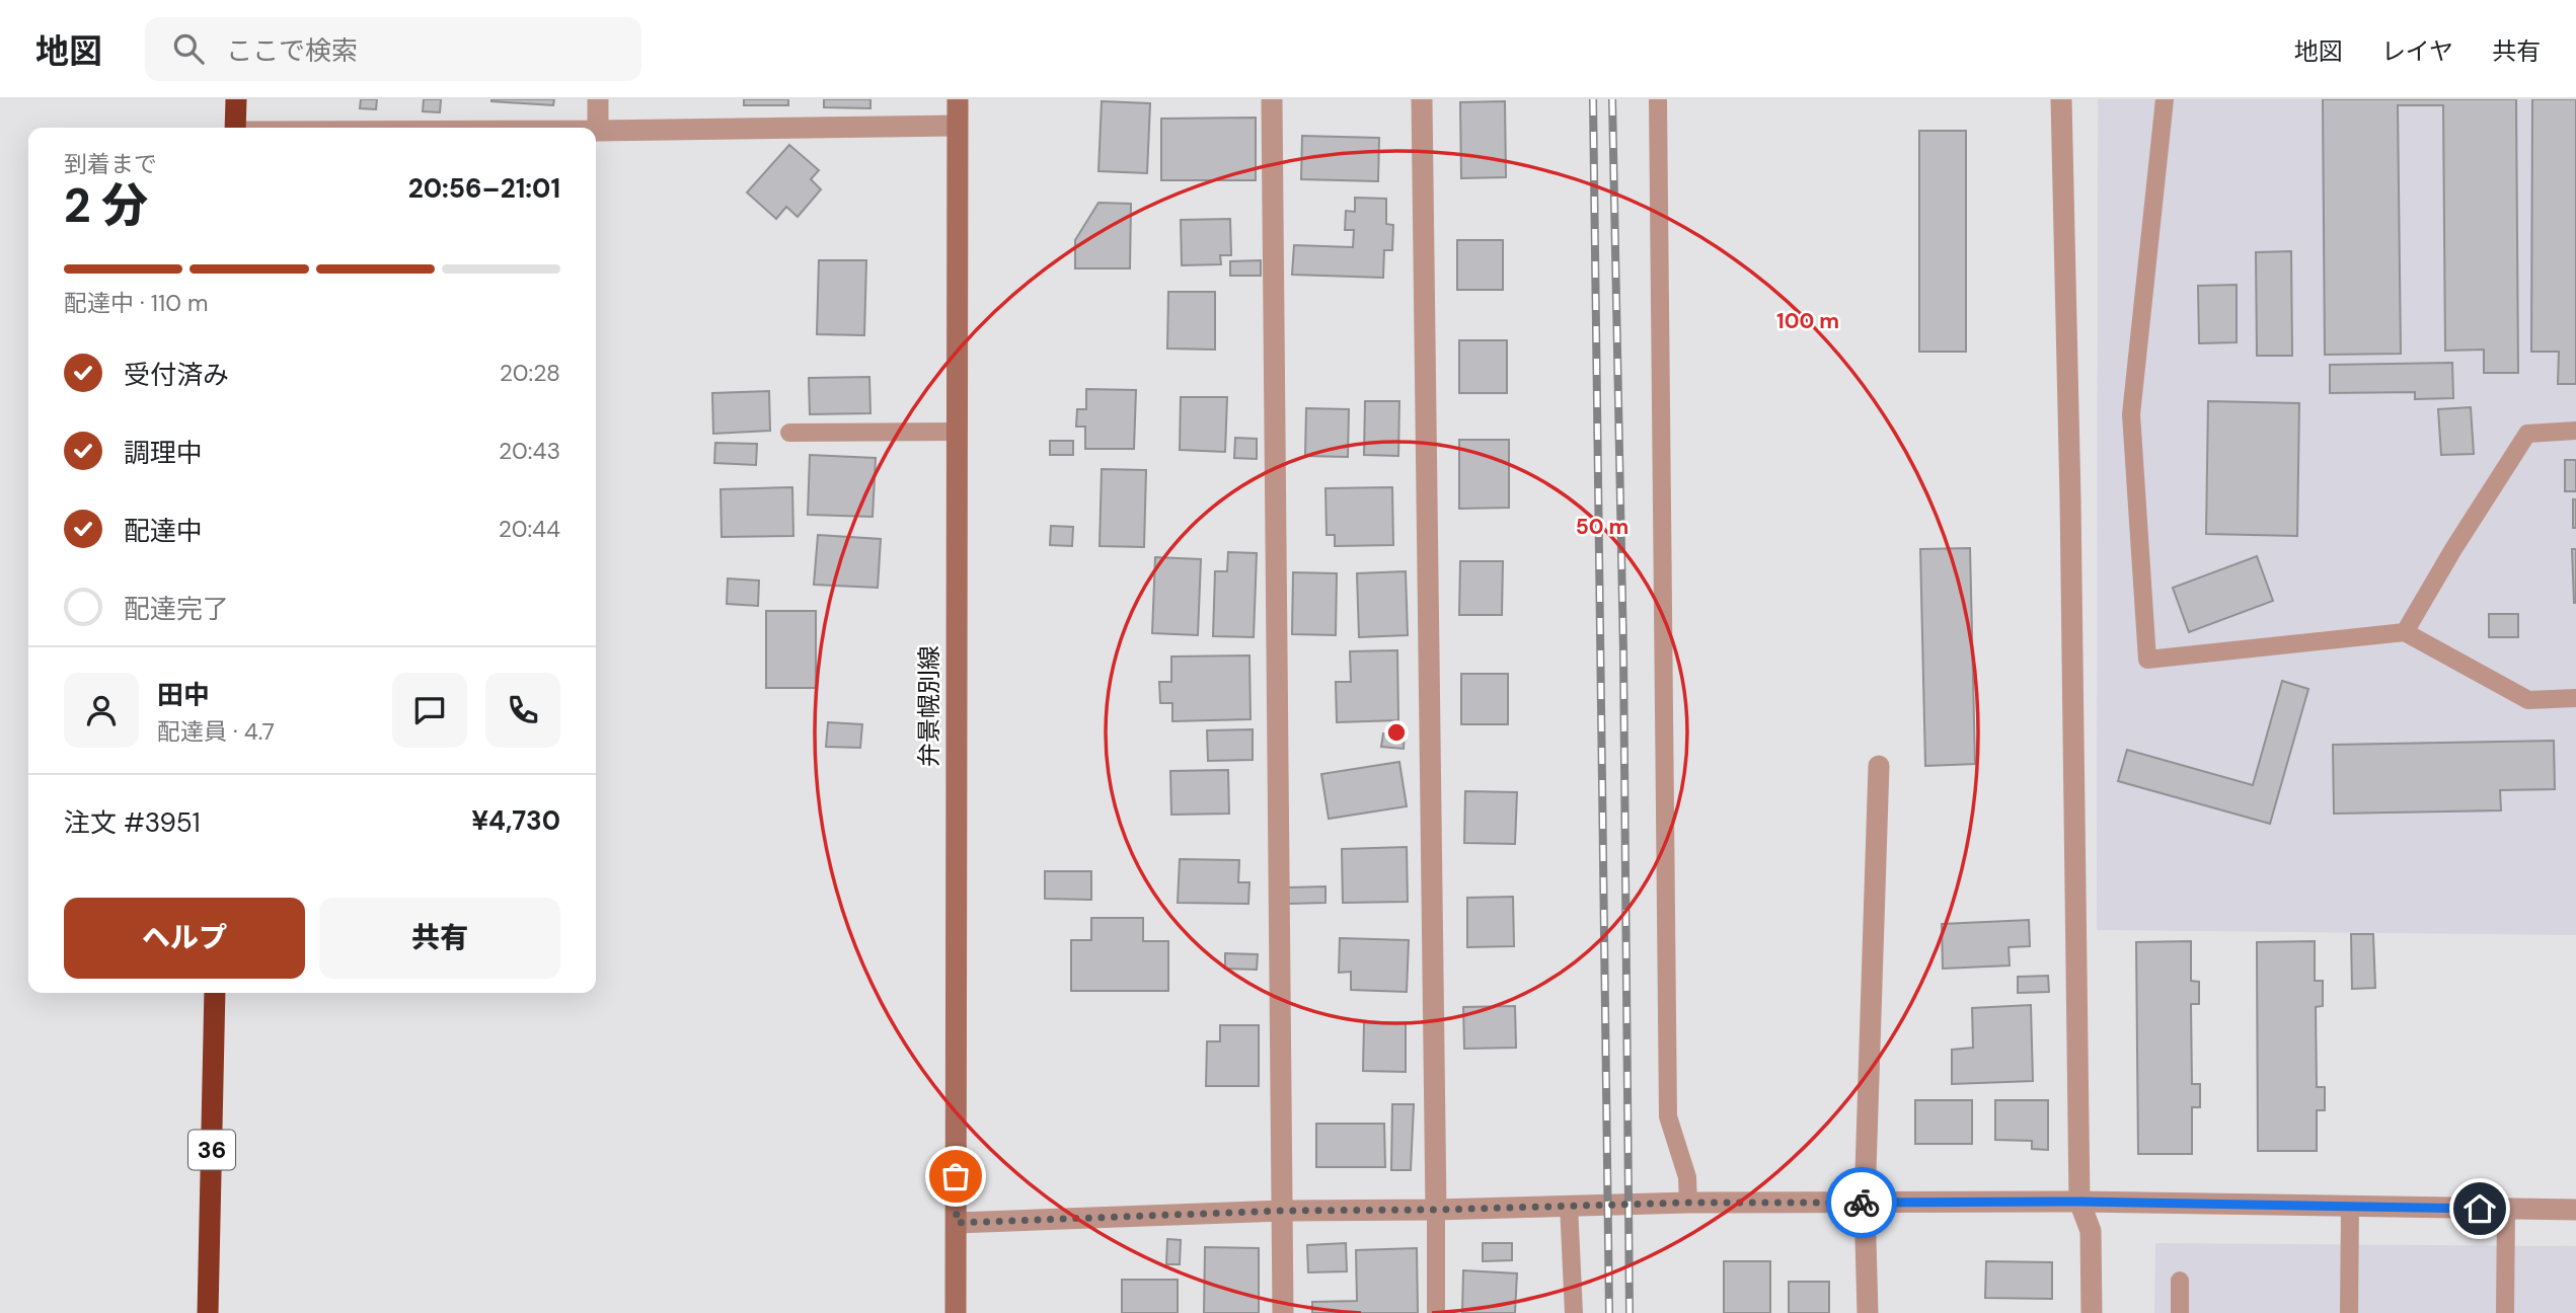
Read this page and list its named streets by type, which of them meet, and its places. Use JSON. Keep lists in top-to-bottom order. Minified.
{"streets":{"highway":["36"],"main road":["弁景幌別線"]},"page":{"header":"地図","search":"ここで検索","nav":["地図","レイヤ","共有"],"heading":["2 分","到着まで","20:56–21:01"],"panel":["田中","配達員 · 4.7","注文 #3951","¥4,730"],"bar":"配達中 · 110 m","list":[["受付済み","20:28"],["調理中","20:43"],["配達中","20:44"],"配達完了"],"buttons":["ヘルプ","共有"]},"rings":["100 m","50 m"]}
